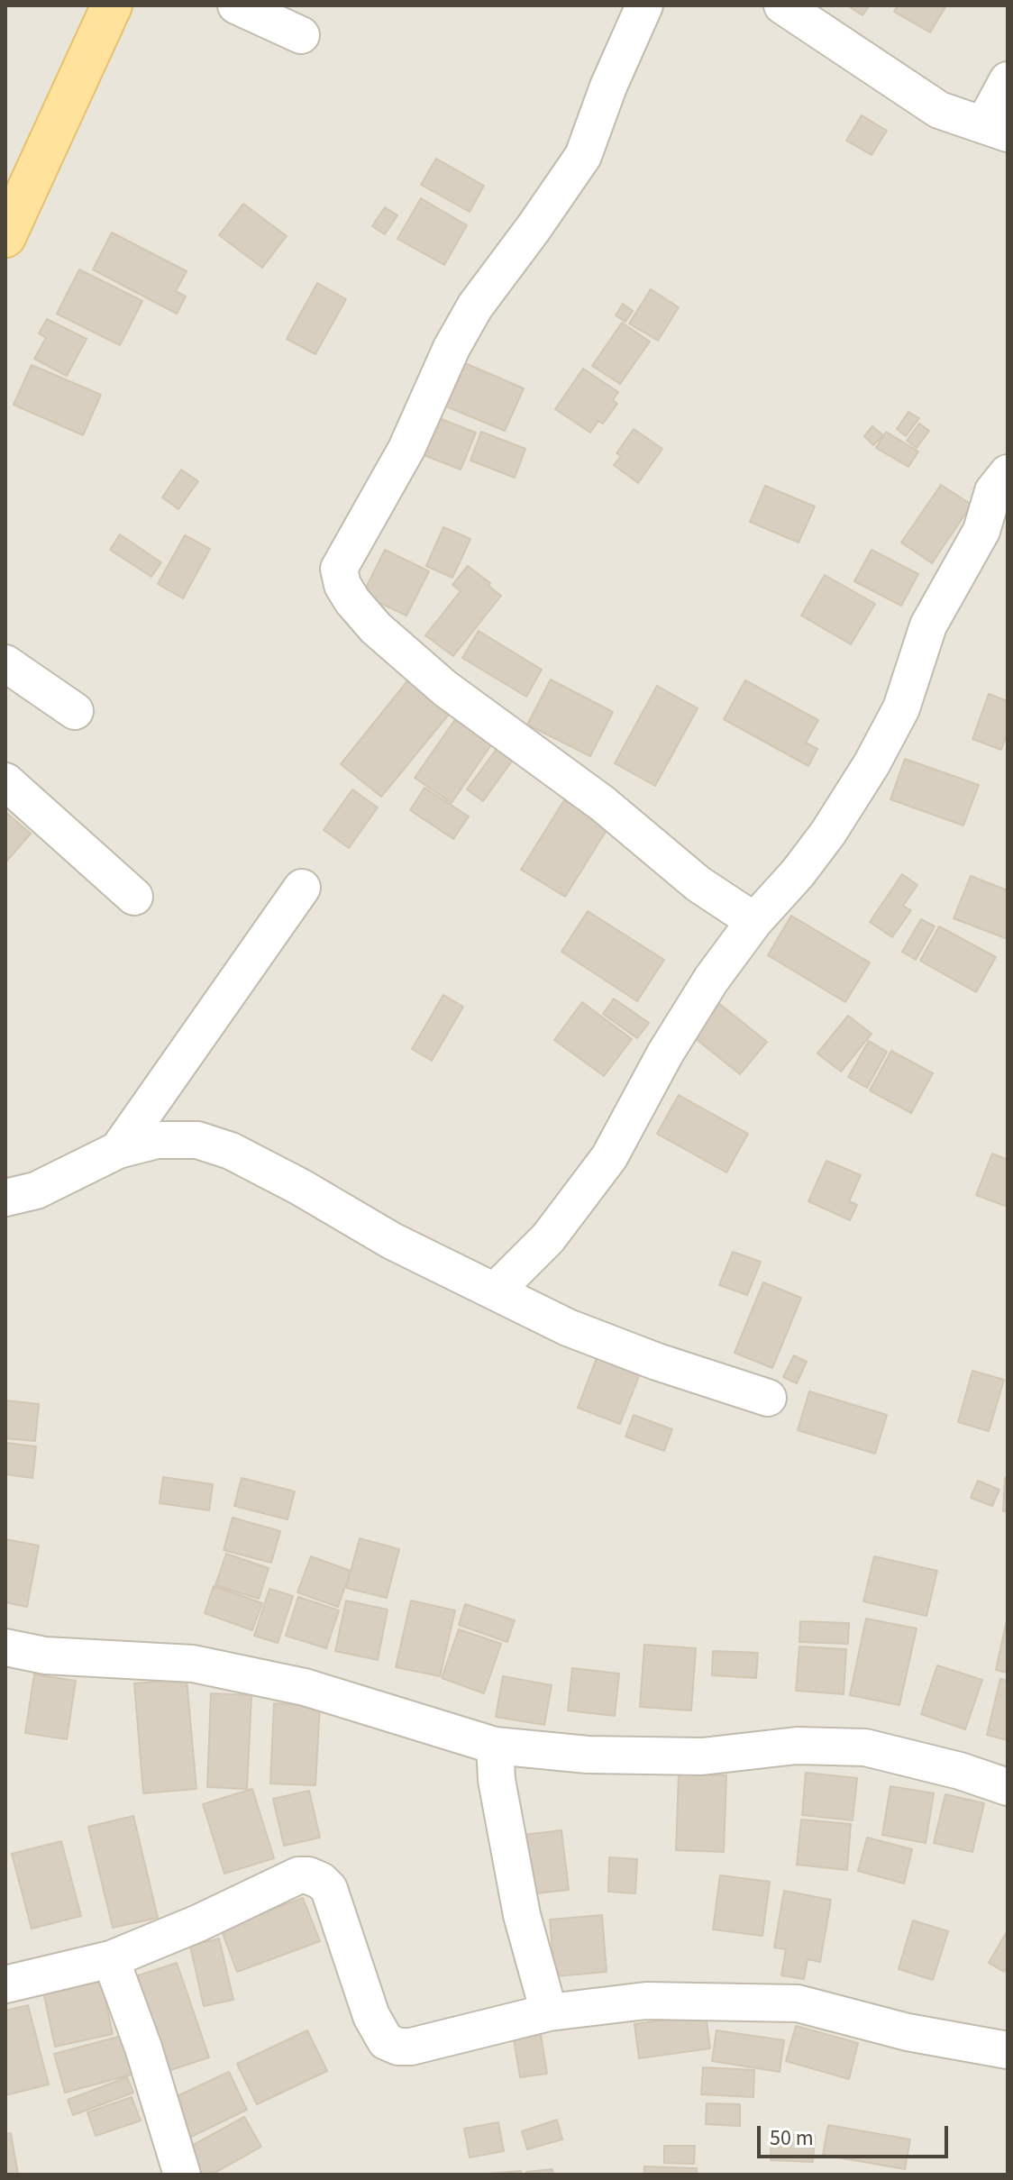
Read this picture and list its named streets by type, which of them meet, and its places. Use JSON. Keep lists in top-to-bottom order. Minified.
{"scale_bar":"50 m"}
